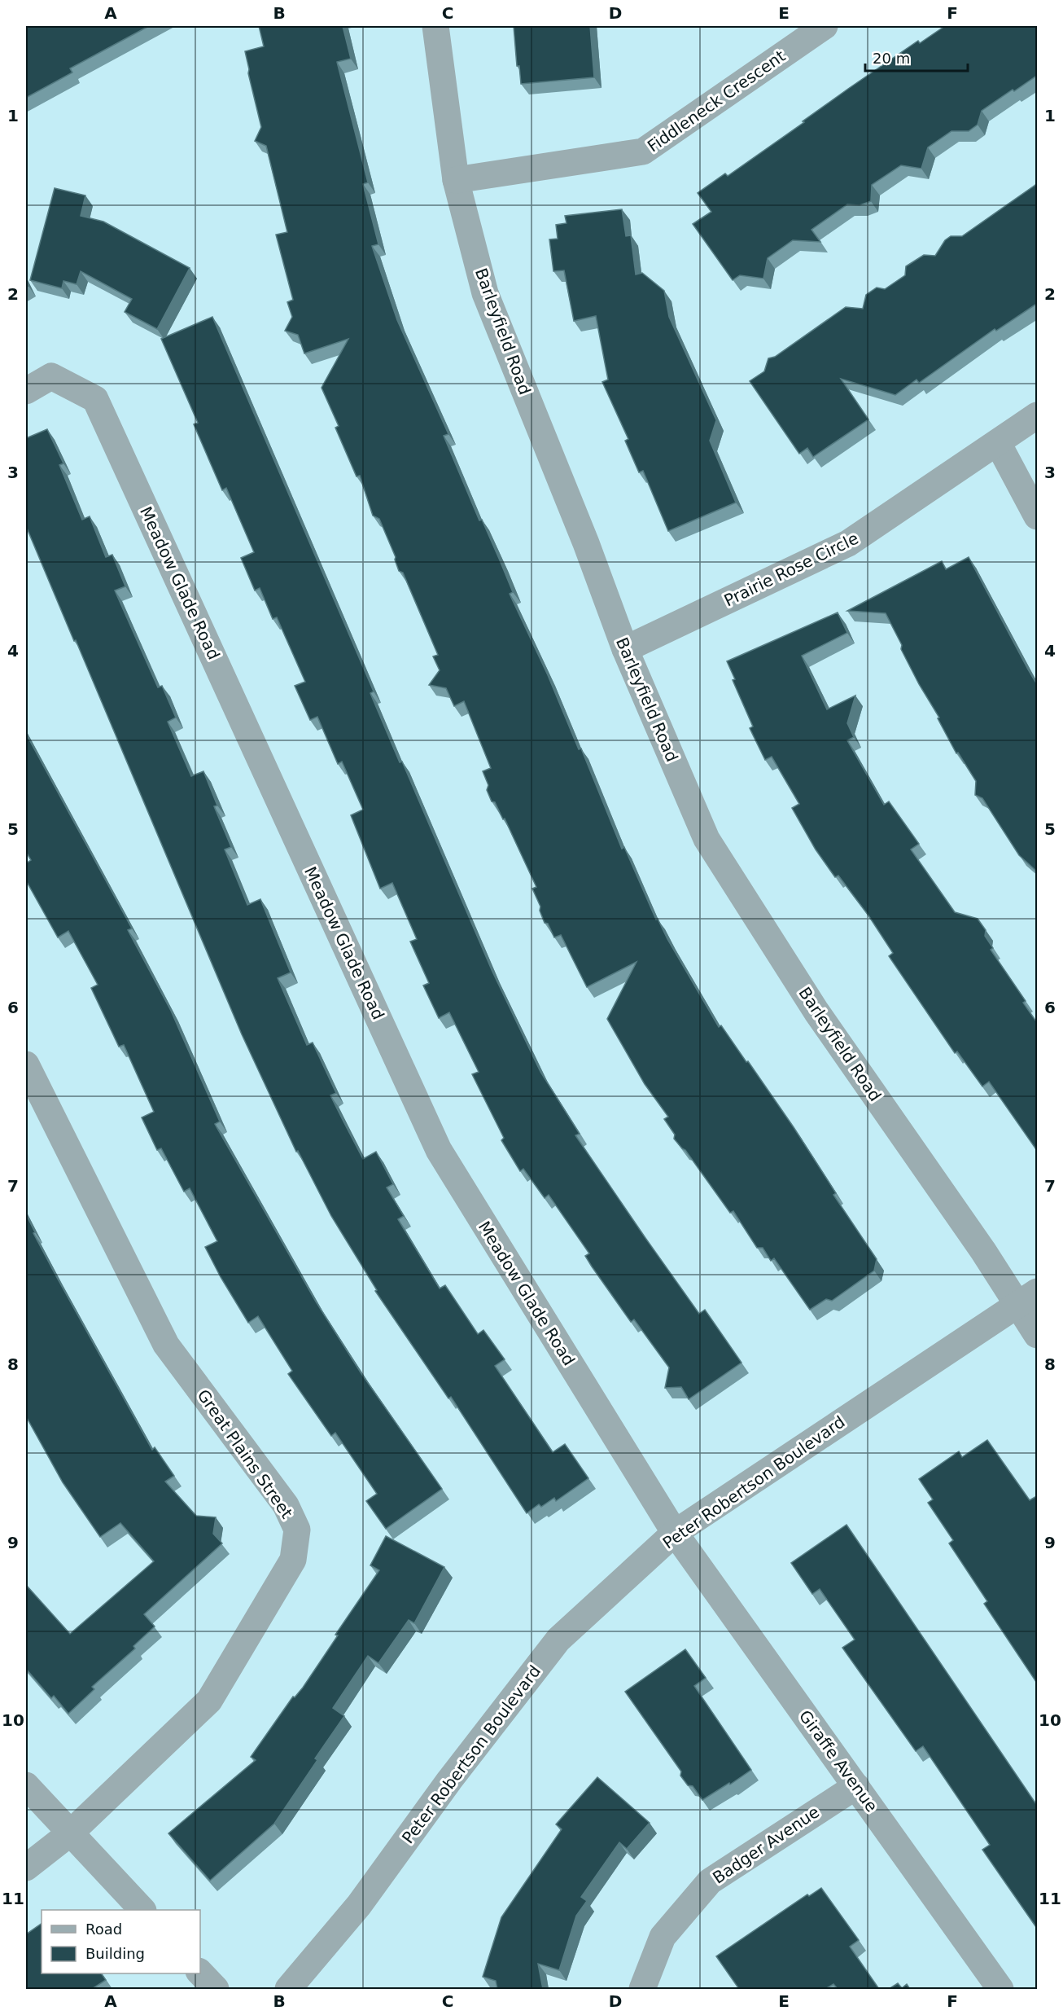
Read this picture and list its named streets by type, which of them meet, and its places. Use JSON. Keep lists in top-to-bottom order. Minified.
{"streets":{"street":["Fiddleneck Crescent","Barleyfield Road","Prairie Rose Circle","Meadow Glade Road","Great Plains Street","Peter Robertson Boulevard","Giraffe Avenue","Badger Avenue"]},"crossings":[["Fiddleneck Crescent","Barleyfield Road"],["Barleyfield Road","Prairie Rose Circle"],["Barleyfield Road","Peter Robertson Boulevard"],["Meadow Glade Road","Peter Robertson Boulevard"],["Meadow Glade Road","Giraffe Avenue"],["Peter Robertson Boulevard","Giraffe Avenue"],["Giraffe Avenue","Badger Avenue"]],"legend":["Road","Building"],"scale_bar":"20 m","grid":{"columns":["A","B","C","D","E","F"],"rows":["1","2","3","4","5","6","7","8","9","10","11"]}}
